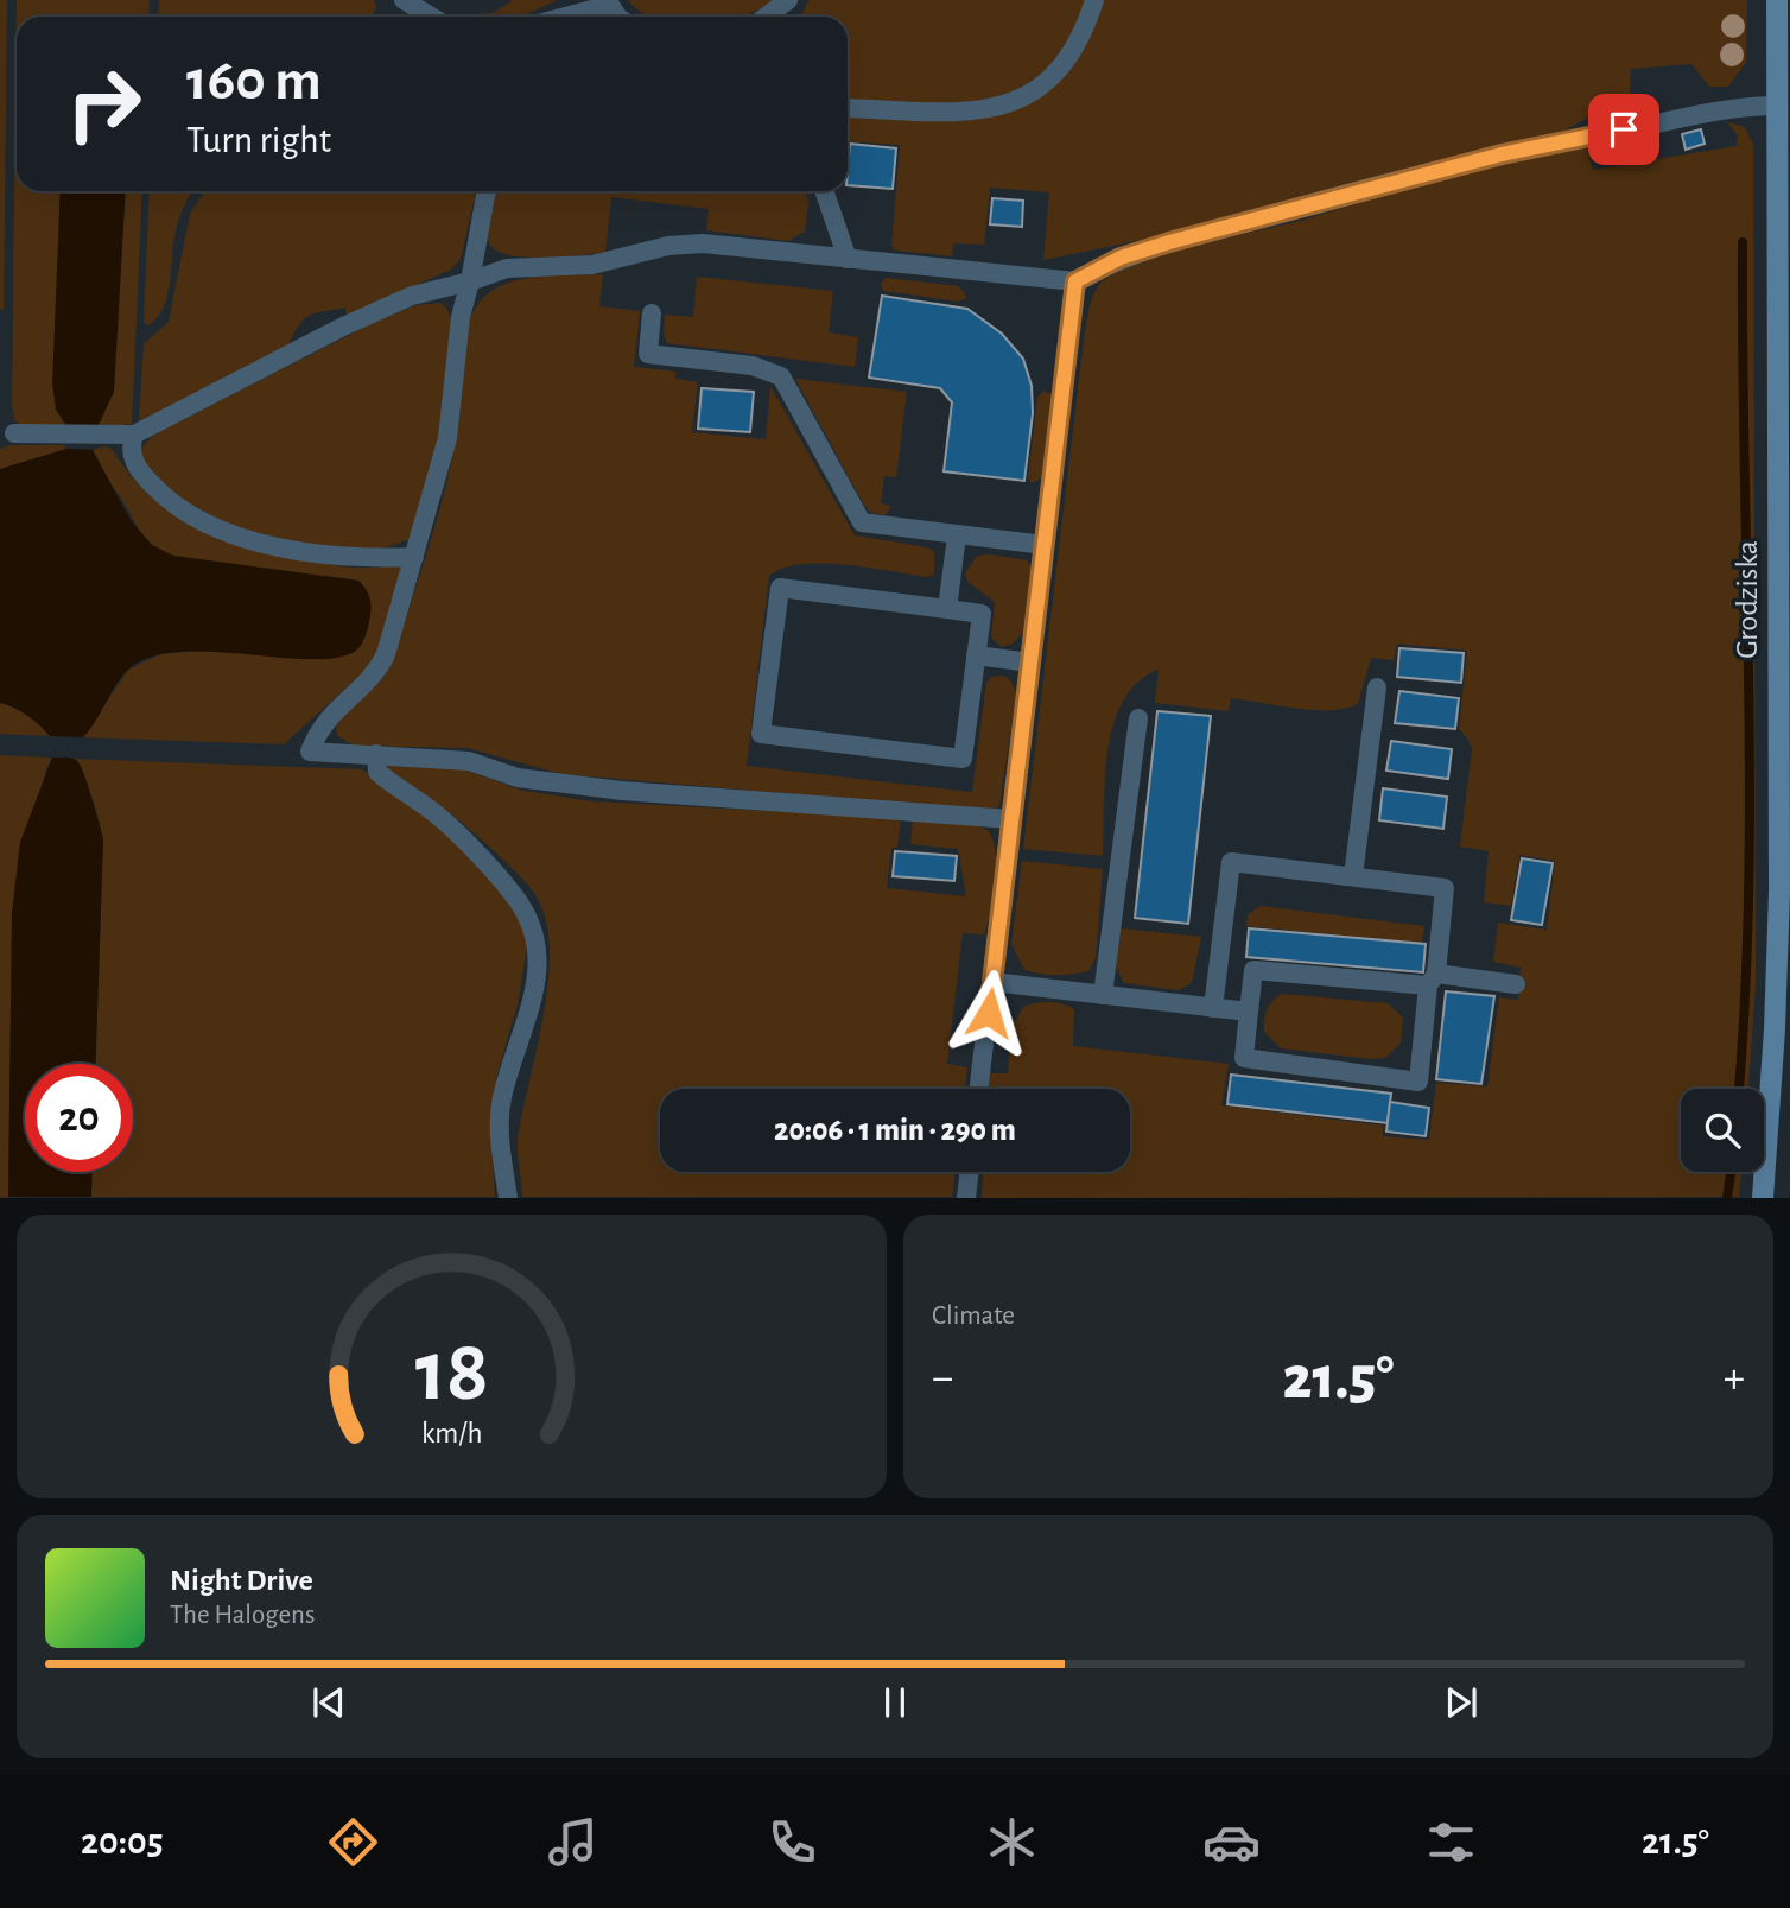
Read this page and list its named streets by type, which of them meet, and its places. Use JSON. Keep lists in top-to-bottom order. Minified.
{"streets":{"main road":["Grodziska"]},"page":{"turn":["160 m","Turn right"],"limit":"20","trip":"20:06 · 1 min · 290 m","tile":"Climate","heat":["−","21.5°","+"],"song":["Night Drive","The Halogens"],"tabs":["20:05","21.5°"],"gauge":["18","km/h"]}}
